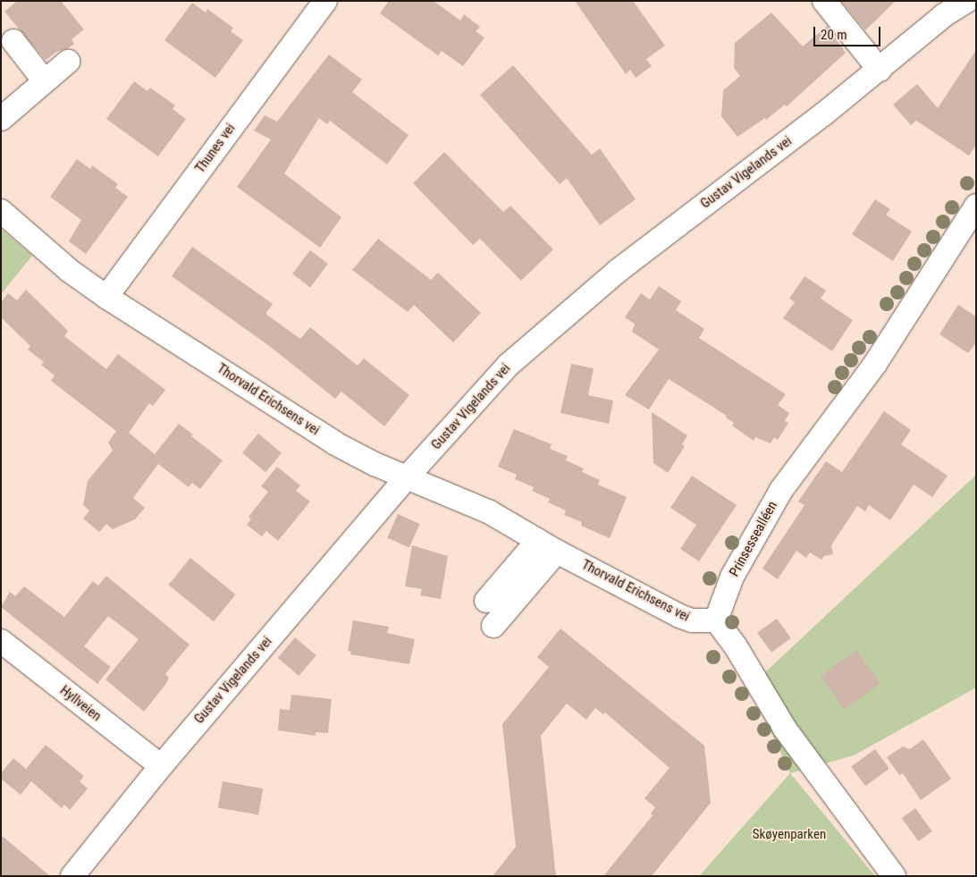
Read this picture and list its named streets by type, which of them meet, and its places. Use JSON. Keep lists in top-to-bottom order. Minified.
{"streets":{"street":["Thunes vei","Gustav Vigelands vei","Thorvald Erichsens vei","Prinsessealléen","Hyllveien"]},"crossings":[["Thunes vei","Thorvald Erichsens vei"],["Gustav Vigelands vei","Thorvald Erichsens vei"],["Gustav Vigelands vei","Hyllveien"],["Thorvald Erichsens vei","Prinsessealléen"]],"parks":["Skøyenparken"],"scale_bar":"20 m"}
